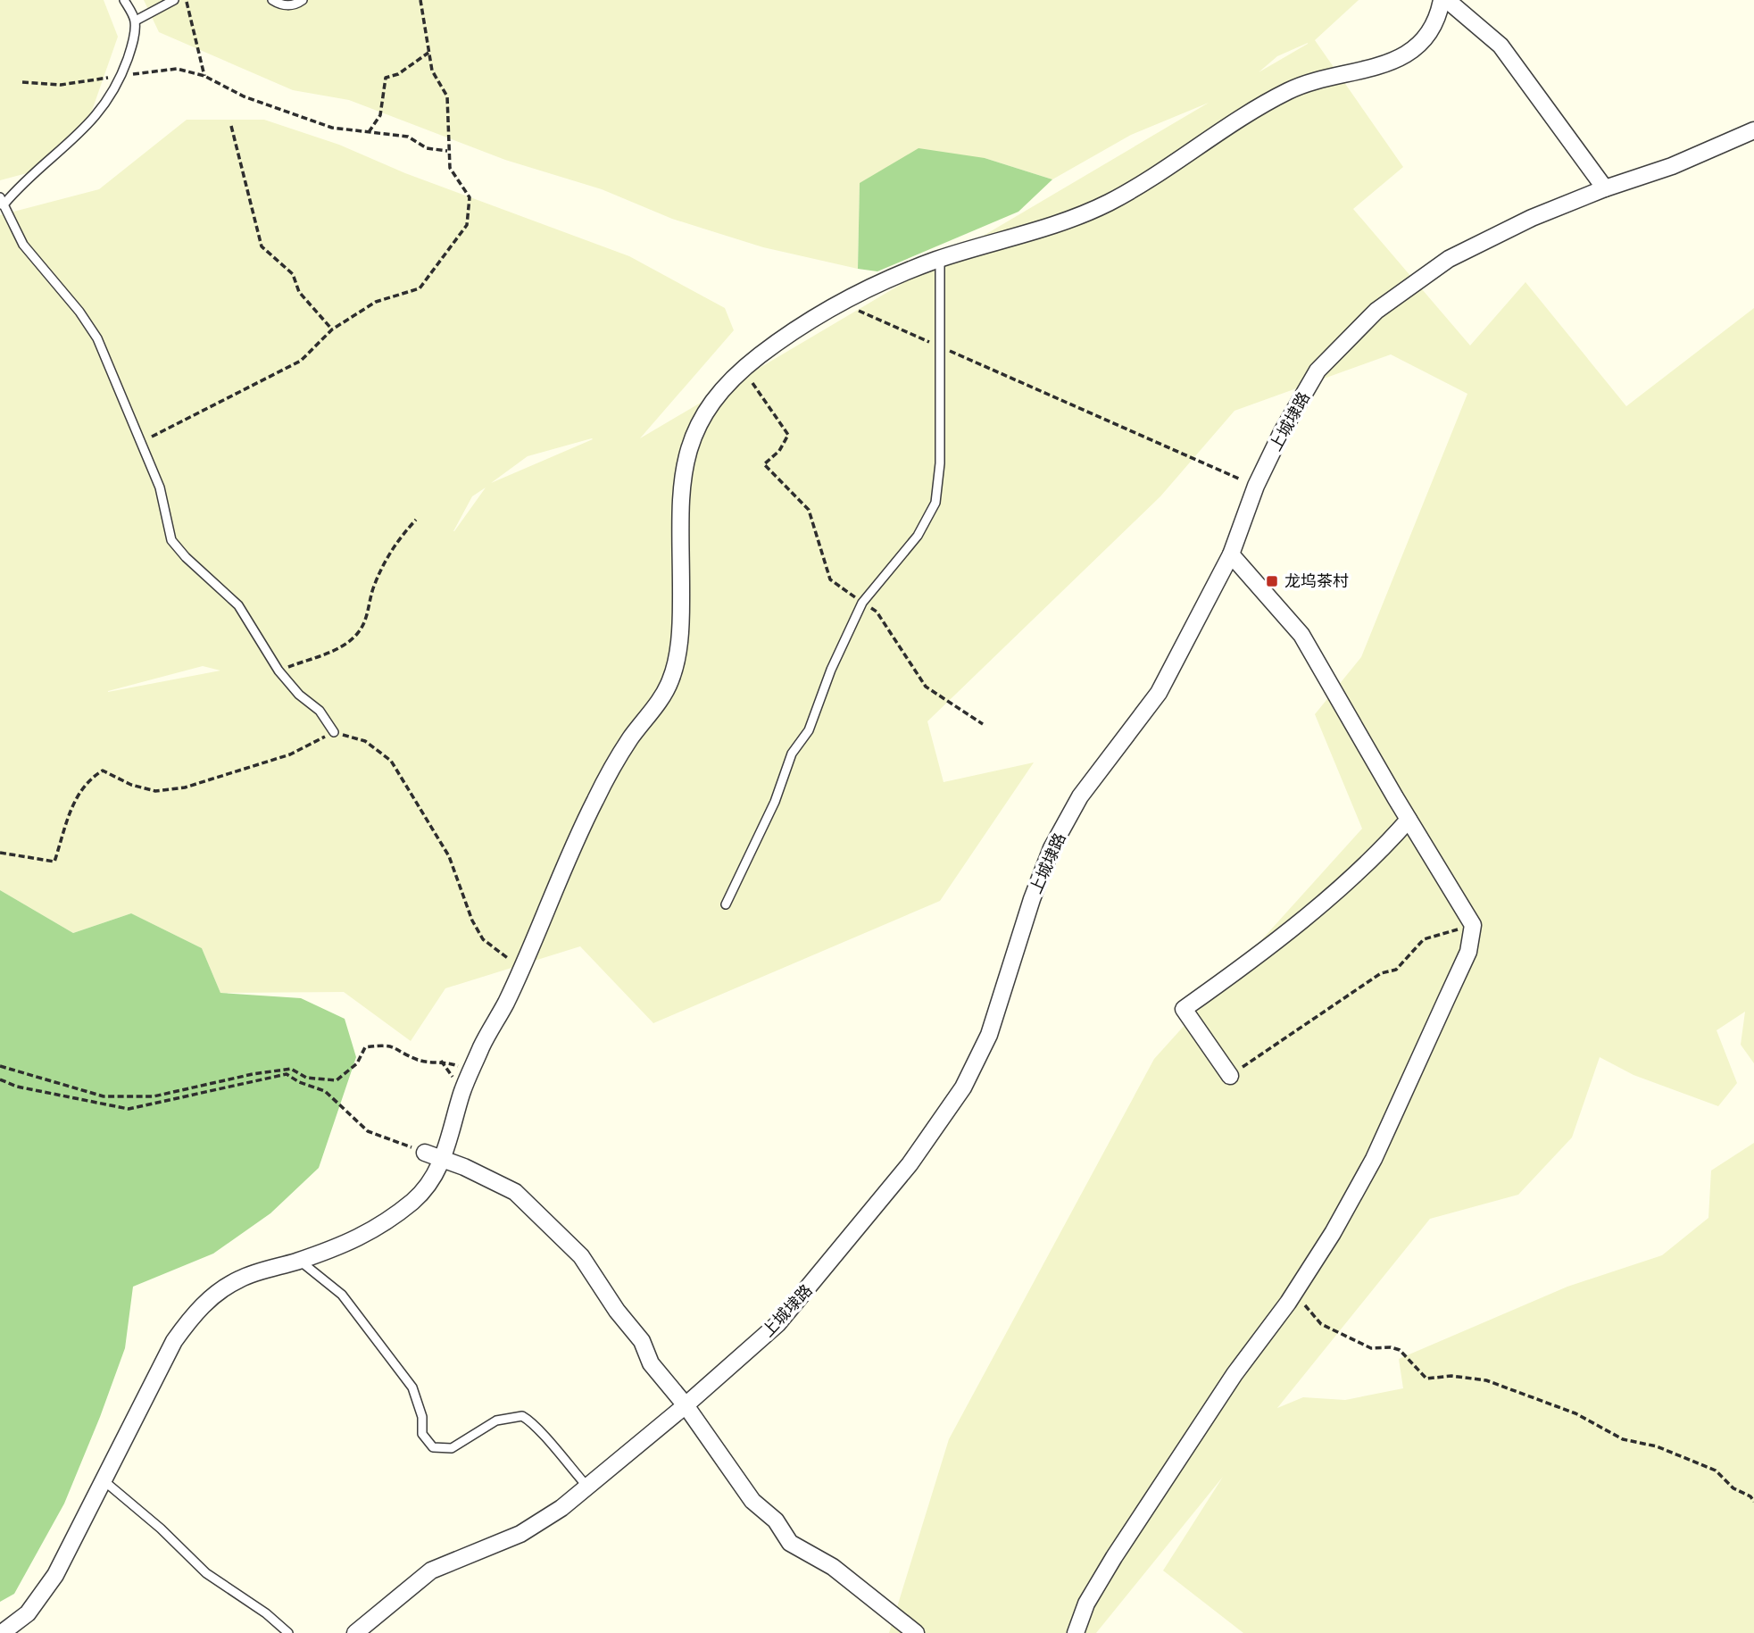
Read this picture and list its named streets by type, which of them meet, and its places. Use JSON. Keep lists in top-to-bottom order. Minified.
{"streets":{"street":["上城埭路"]},"places":{"transit":["龙坞茶村"]}}
